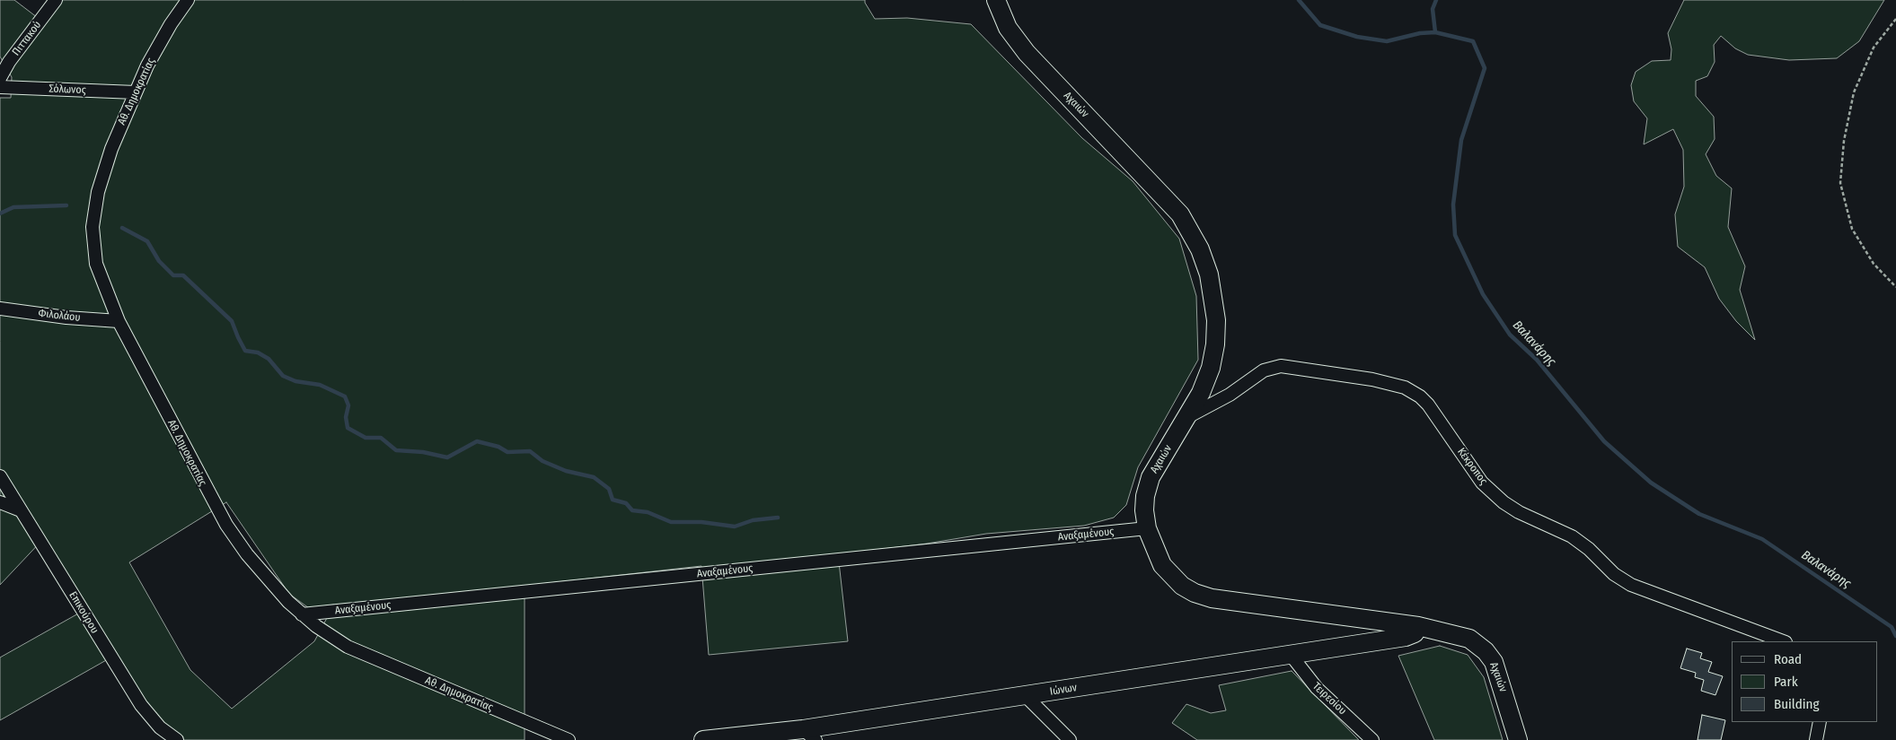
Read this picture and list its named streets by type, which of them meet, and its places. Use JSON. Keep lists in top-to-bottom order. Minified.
{"streets":{"main road":["Αχαιών","Ιώνων"],"street":["Πιττακού","Σόλωνος","Αθ. Δημοκρατίας","Φιλολάου","Κέκροπος","Αναξαμένους","Επικούρου","Τειρεσίου"]},"crossings":[["Σόλωνος","Αθ. Δημοκρατίας"],["Αθ. Δημοκρατίας","Φιλολάου"],["Αθ. Δημοκρατίας","Αναξαμένους"],["Αχαιών","Κέκροπος"],["Αχαιών","Αναξαμένους"],["Αχαιών","Ιώνων"],["Ιώνων","Τειρεσίου"]],"water":["Βαλανάρης"],"legend":["Road","Park","Building"]}
